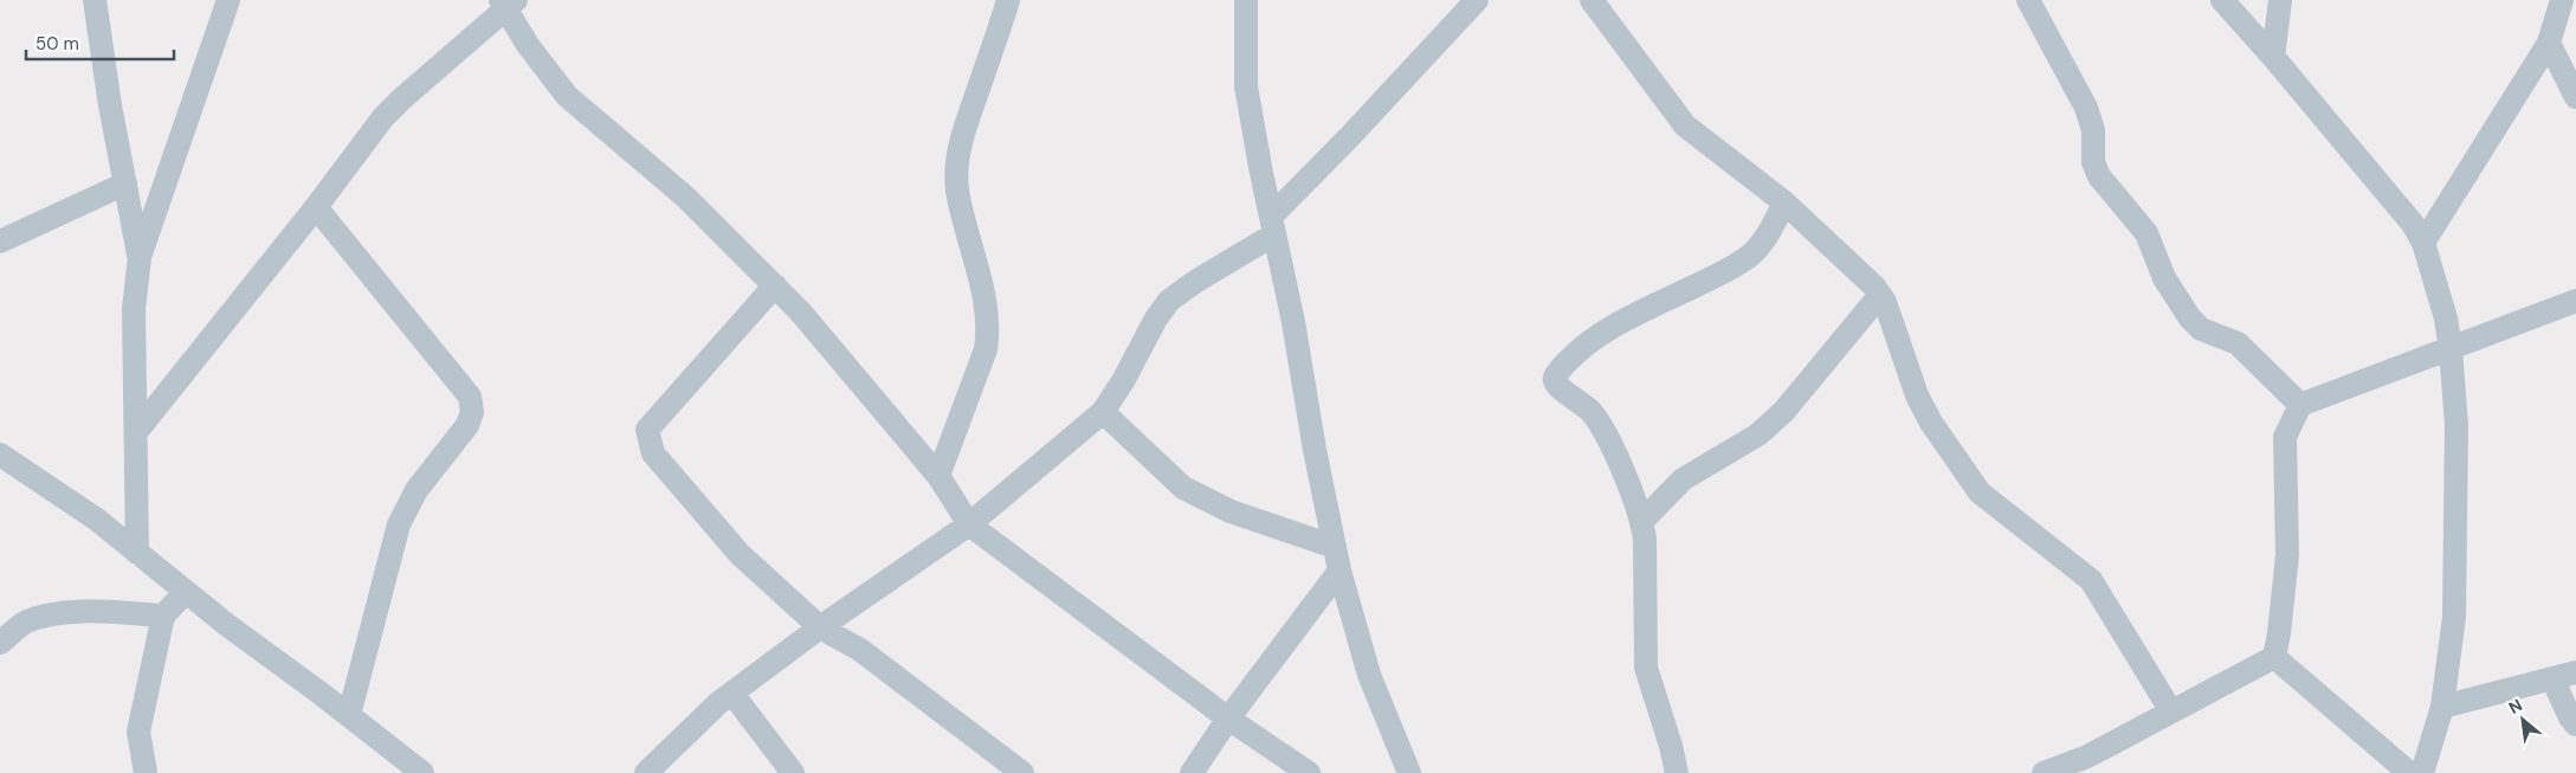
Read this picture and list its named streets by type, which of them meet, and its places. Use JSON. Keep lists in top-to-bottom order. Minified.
{"scale_bar":"50 m","north":"top left"}
